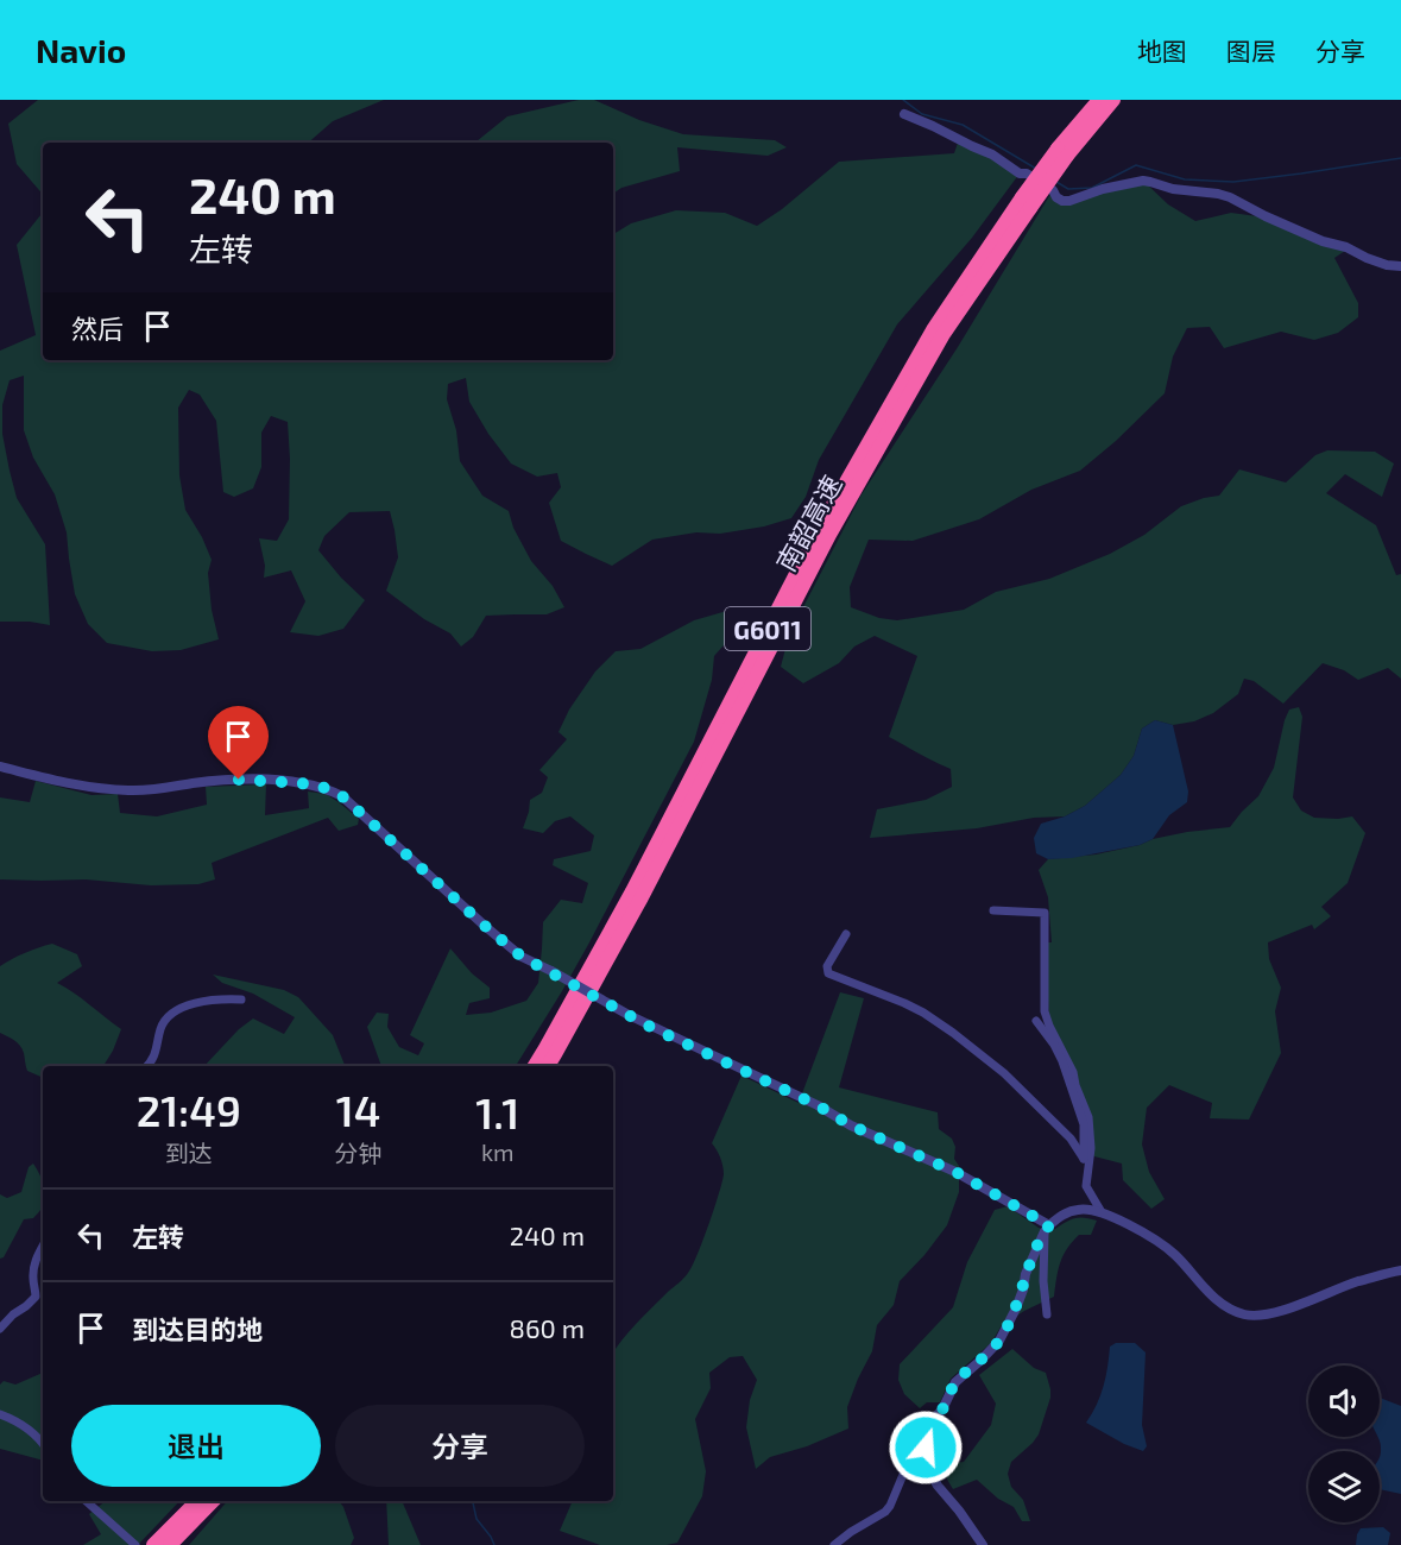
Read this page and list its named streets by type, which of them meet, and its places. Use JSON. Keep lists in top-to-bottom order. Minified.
{"streets":{"highway":["南韶高速","G6011"]},"page":{"header":"Navio","nav":["地图","图层","分享"],"turn":["240 m","左转"],"then":"然后","eta":["21:49","到达","14","分钟","1.1","km"],"list":[{"name":"左转","value":"240 m"},{"name":"到达目的地","value":"860 m"}],"buttons":["退出","分享"]}}
